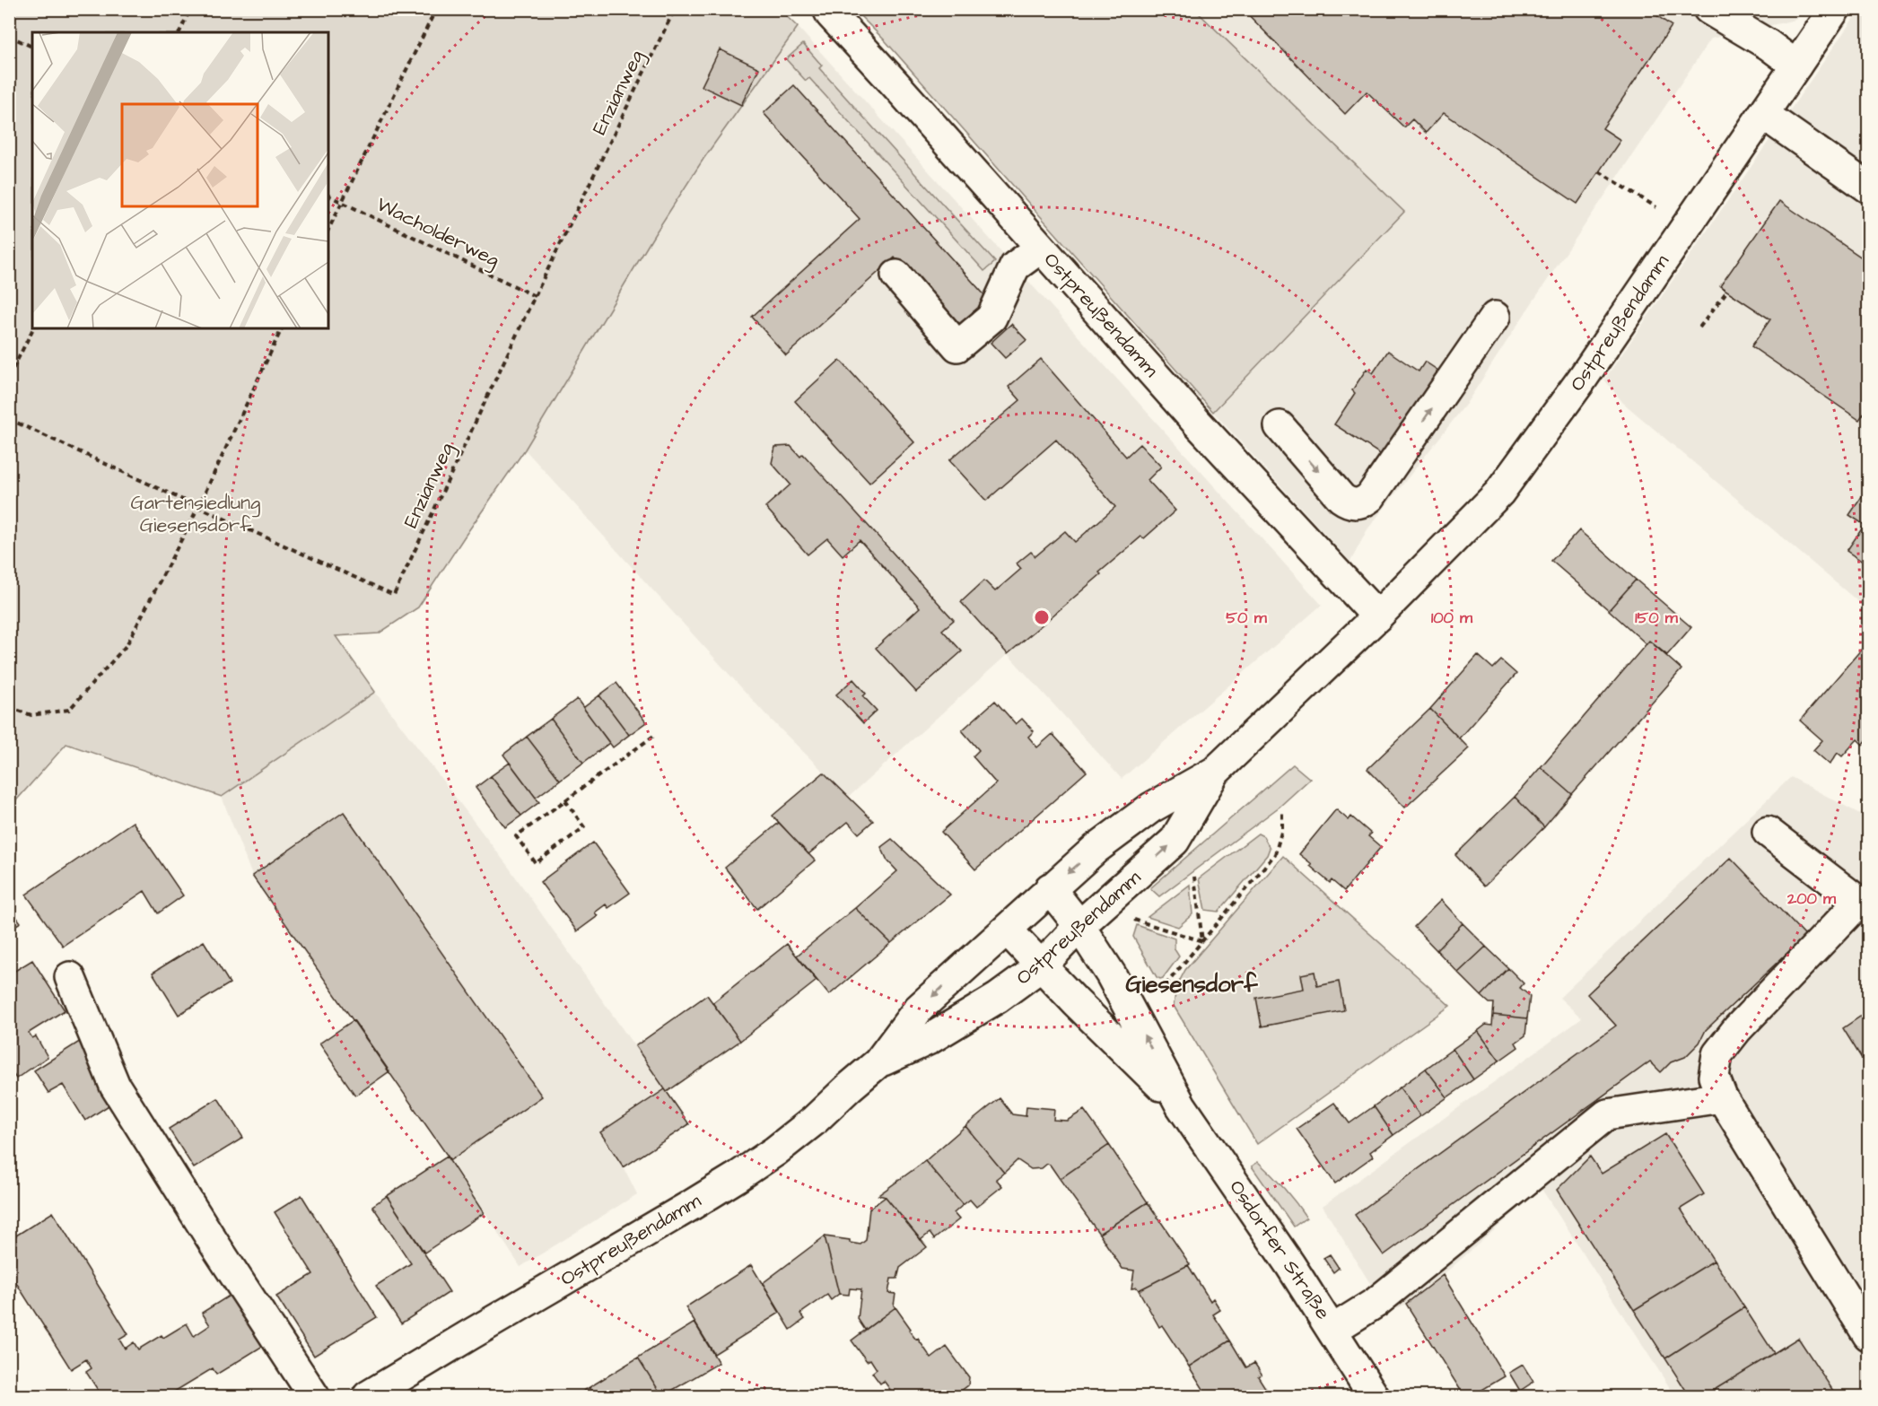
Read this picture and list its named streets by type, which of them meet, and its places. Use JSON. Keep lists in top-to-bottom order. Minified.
{"streets":{"main road":["Ostpreußendamm","Osdorfer Straße"],"path":["Enzianweg","Wacholderweg"]},"crossings":[["Enzianweg","Wacholderweg"],["Ostpreußendamm","Osdorfer Straße"]],"districts":["Giesensdorf"],"parks":["Gartensiedlung Giesensdorf"],"rings":["50 m","100 m","150 m","200 m"]}
